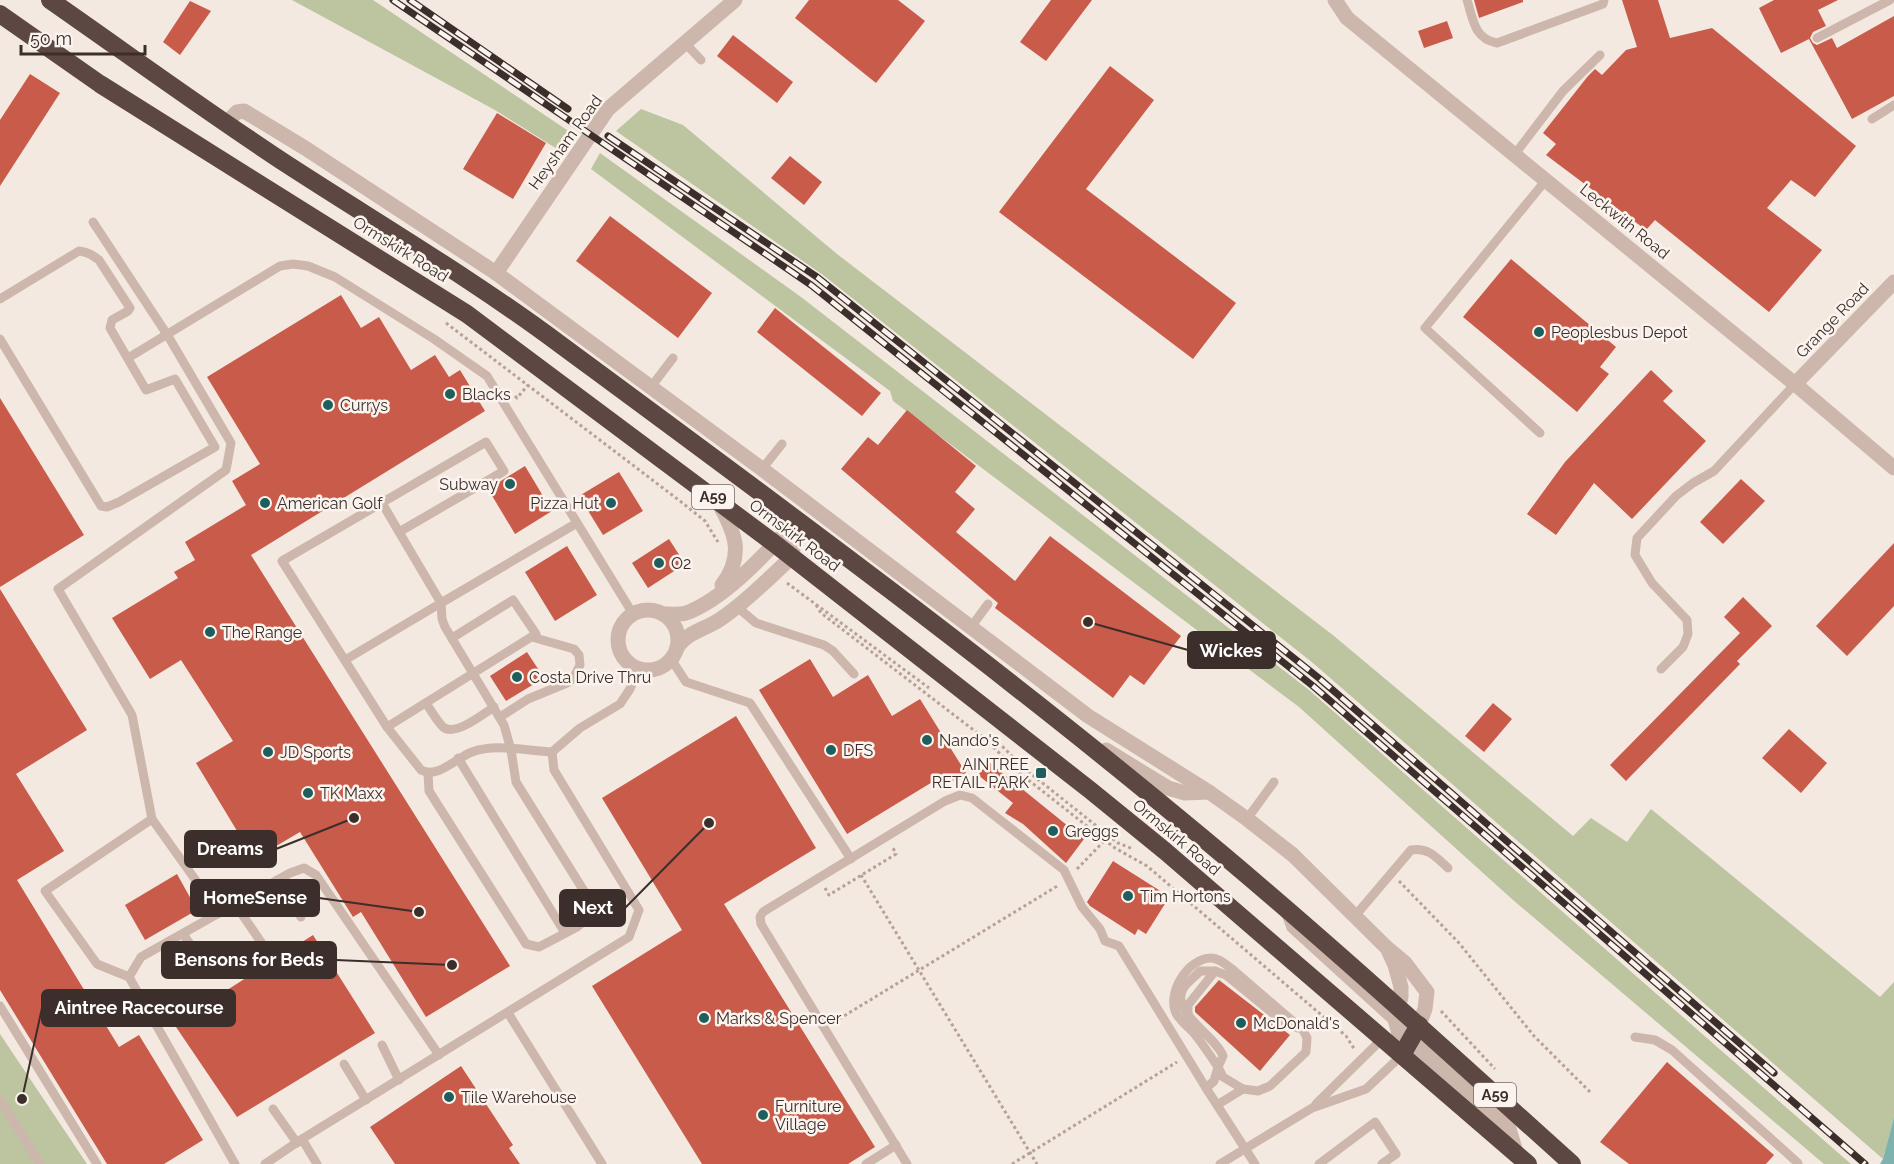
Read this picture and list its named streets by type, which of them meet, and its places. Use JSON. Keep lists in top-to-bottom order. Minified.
{"streets":{"highway":["Ormskirk Road","A59"],"street":["Heysham Road","Leckwith Road","Grange Road"]},"crossings":[["Leckwith Road","Grange Road"]],"places":{"other":["Peoplesbus Depot","Blacks","Currys","Subway","American Golf","Pizza Hut","O2","Wickes","The Range","Costa Drive Thru","Nando's","DFS","JD Sports","TK Maxx","Dreams","Next","Greggs","Tim Hortons","HomeSense","Bensons for Beds","Marks & Spencer","McDonald's","Tile Warehouse","Aintree Racecourse","Furniture Village"],"transit":["AINTREE RETAIL PARK"]},"scale_bar":"50 m"}
